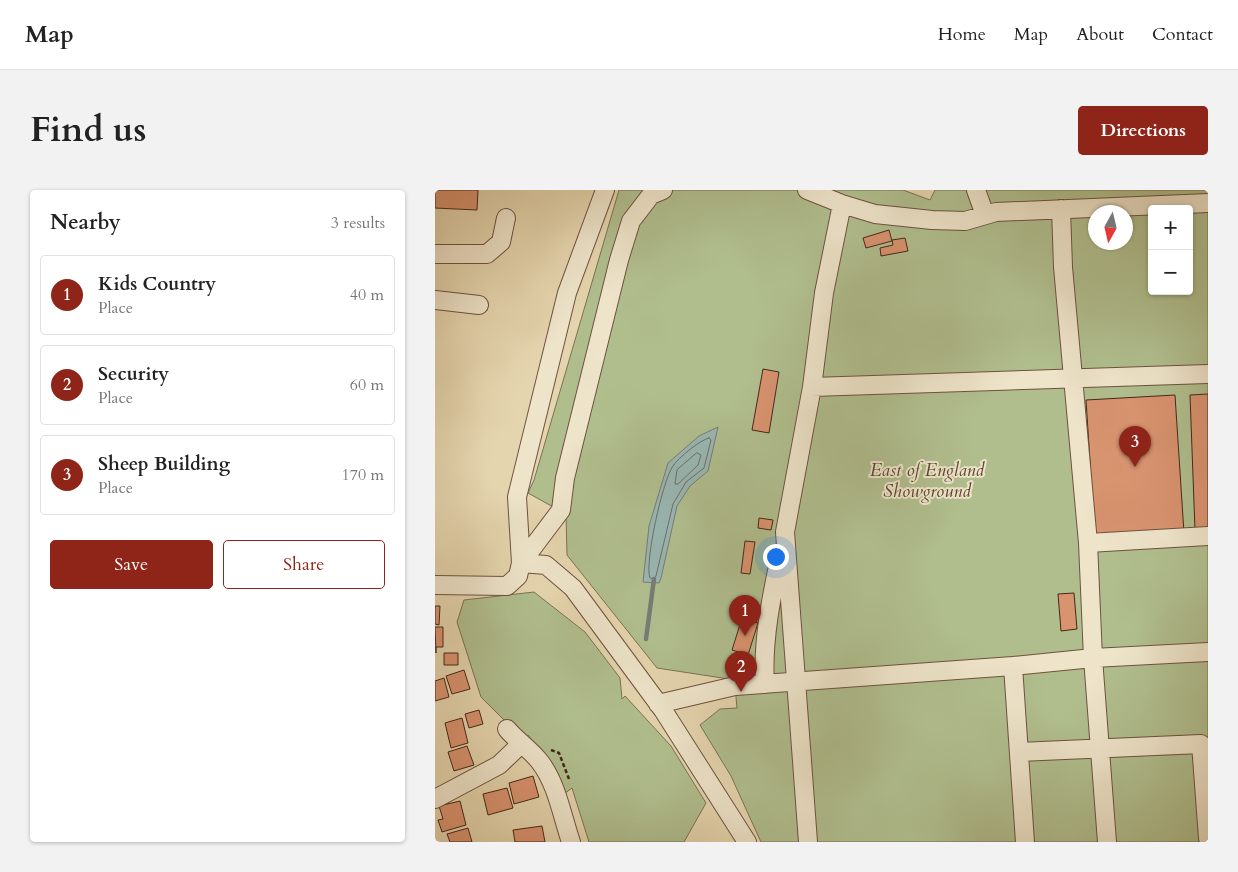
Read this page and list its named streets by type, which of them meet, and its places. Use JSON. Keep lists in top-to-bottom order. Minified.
{"parks":["East of England Showground"],"north":"bottom","page":{"header":"Map","nav":["Home","Map","About","Contact"],"title":"Find us","buttons":["Directions",["Save","Share"]],"heading":["Nearby","3 results"],"map_buttons":["+","−"],"list":[{"mark":"1","name":"Kids Country","note":"Place","value":"40 m"},{"mark":"2","name":"Security","note":"Place","value":"60 m"},{"mark":"3","name":"Sheep Building","note":"Place","value":"170 m"}],"pins":["3","1","2"]}}
